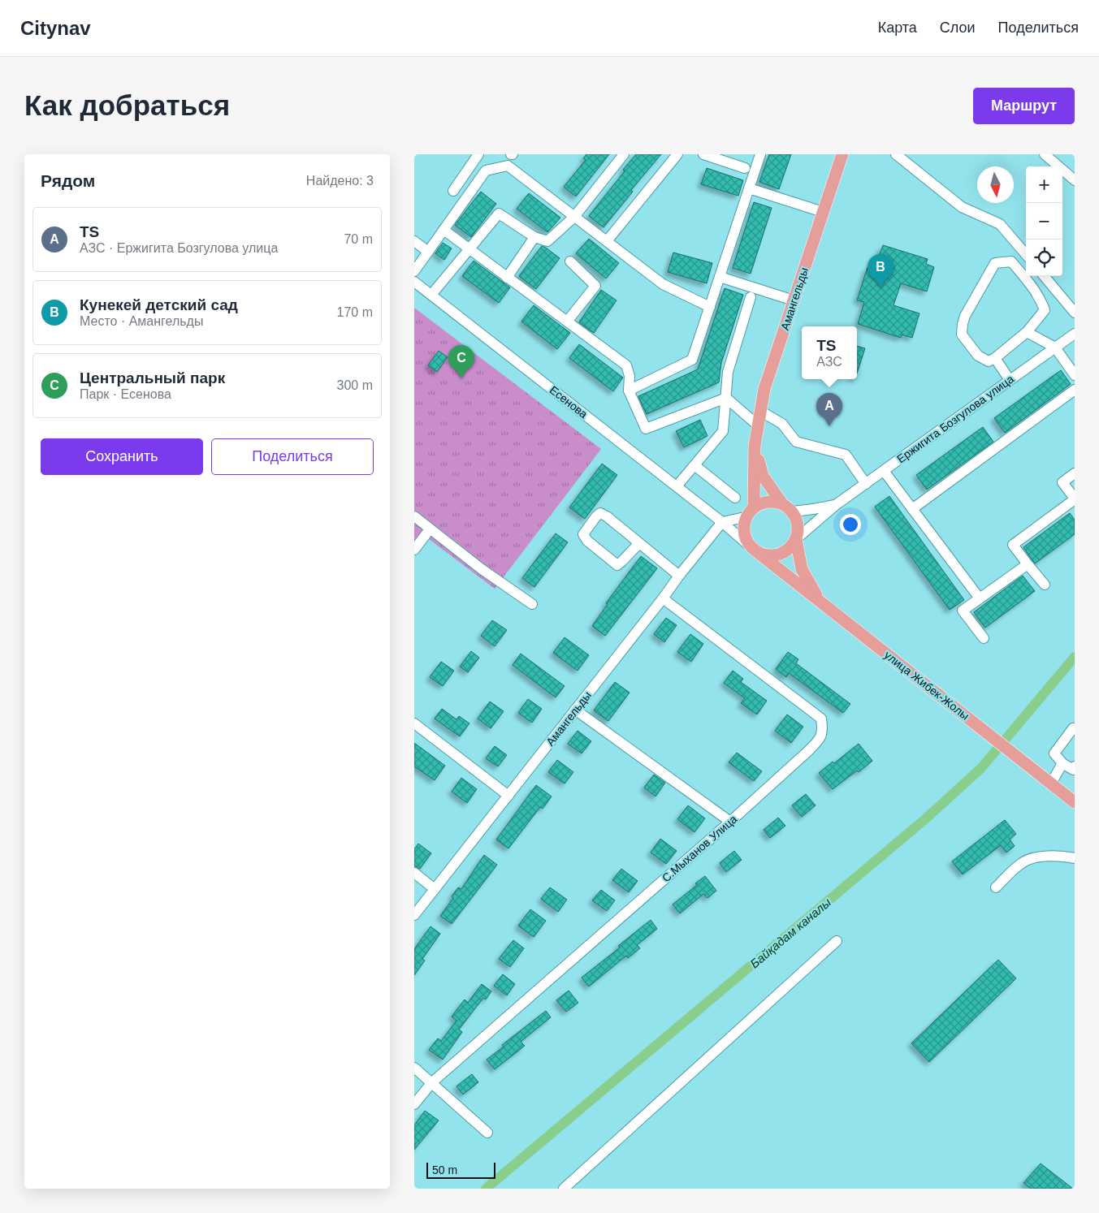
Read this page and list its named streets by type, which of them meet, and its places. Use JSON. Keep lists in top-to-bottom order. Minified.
{"streets":{"main road":["Амангельды","улица Жибек-Жолы"],"street":["Есенова","Ержигита Бозгулова улица","С.Мыханов Улица"]},"crossings":[["Амангельды","Есенова"],["Амангельды","Ержигита Бозгулова улица"],["Амангельды","улица Жибек-Жолы"],["Амангельды","С.Мыханов Улица"],["Есенова","Ержигита Бозгулова улица"],["Есенова","улица Жибек-Жолы"],["Ержигита Бозгулова улица","улица Жибек-Жолы"]],"water":["Байқадам каналы"],"scale_bar":"50 m","north":"bottom","page":{"header":"Citynav","nav":["Карта","Слои","Поделиться"],"buttons":["Маршрут",["Сохранить","Поделиться"]],"title":"Как добраться","heading":["Рядом","Найдено: 3"],"map_buttons":["+","−"],"list":[{"mark":"A","name":"TS","note":"АЗС · Ержигита Бозгулова улица","value":"70 m"},{"mark":"B","name":"Кунекей детский сад","note":"Место · Амангельды","value":"170 m"},{"mark":"C","name":"Центральный парк","note":"Парк · Есенова","value":"300 m"}],"pins":["B","C","A"],"popup":["TS","АЗС"],"scale":"50 m"}}
